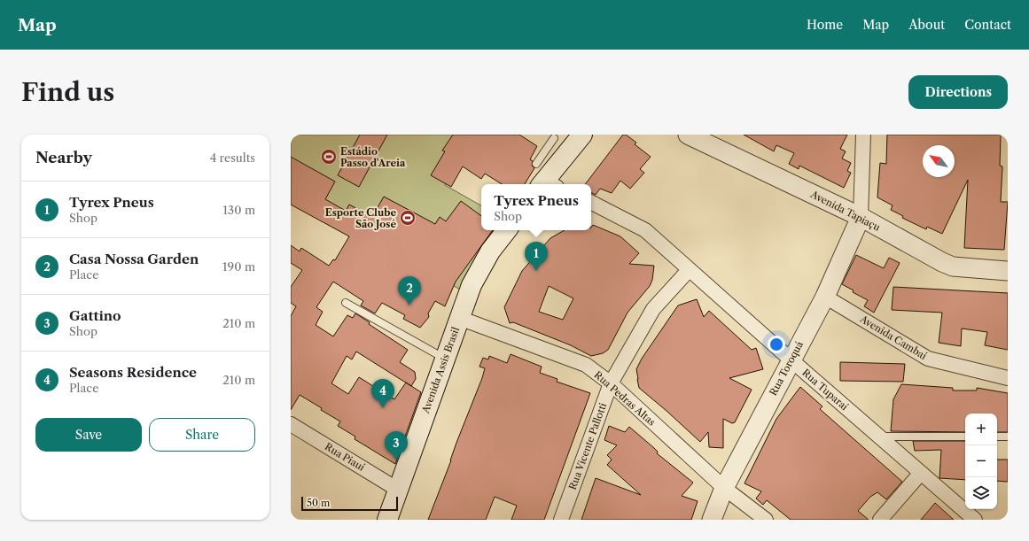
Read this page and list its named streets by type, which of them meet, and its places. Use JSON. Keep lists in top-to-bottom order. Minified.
{"streets":{"main road":["Avenida Assis Brasil"],"street":["Avenida Tapiaçu","Avenida Cambaí","Rua Toroquá","Rua Tuparaí","Rua Pedras Altas","Rua Vicente Pallotti","Rua Piauí"]},"crossings":[["Avenida Tapiaçu","Rua Toroquá"],["Avenida Cambaí","Rua Toroquá"],["Rua Toroquá","Rua Tuparaí"],["Rua Toroquá","Rua Pedras Altas"],["Avenida Assis Brasil","Rua Pedras Altas"],["Avenida Assis Brasil","Rua Piauí"],["Rua Tuparaí","Rua Vicente Pallotti"],["Rua Pedras Altas","Rua Vicente Pallotti"]],"places":{"sports":["Estádio Passo d'Areia","Esporte Clube São José"]},"scale_bar":"50 m","north":"top left","page":{"header":"Map","nav":["Home","Map","About","Contact"],"buttons":["Directions",["Save","Share"]],"title":"Find us","heading":["Nearby","4 results"],"list":[{"mark":"1","name":"Tyrex Pneus","note":"Shop","value":"130 m"},{"mark":"2","name":"Casa Nossa Garden","note":"Place","value":"190 m"},{"mark":"3","name":"Gattino","note":"Shop","value":"210 m"},{"mark":"4","name":"Seasons Residence","note":"Place","value":"210 m"}],"popup":["Tyrex Pneus","Shop"],"pins":["1","2","4","3"],"map_buttons":["+","−"],"scale":"50 m"}}
